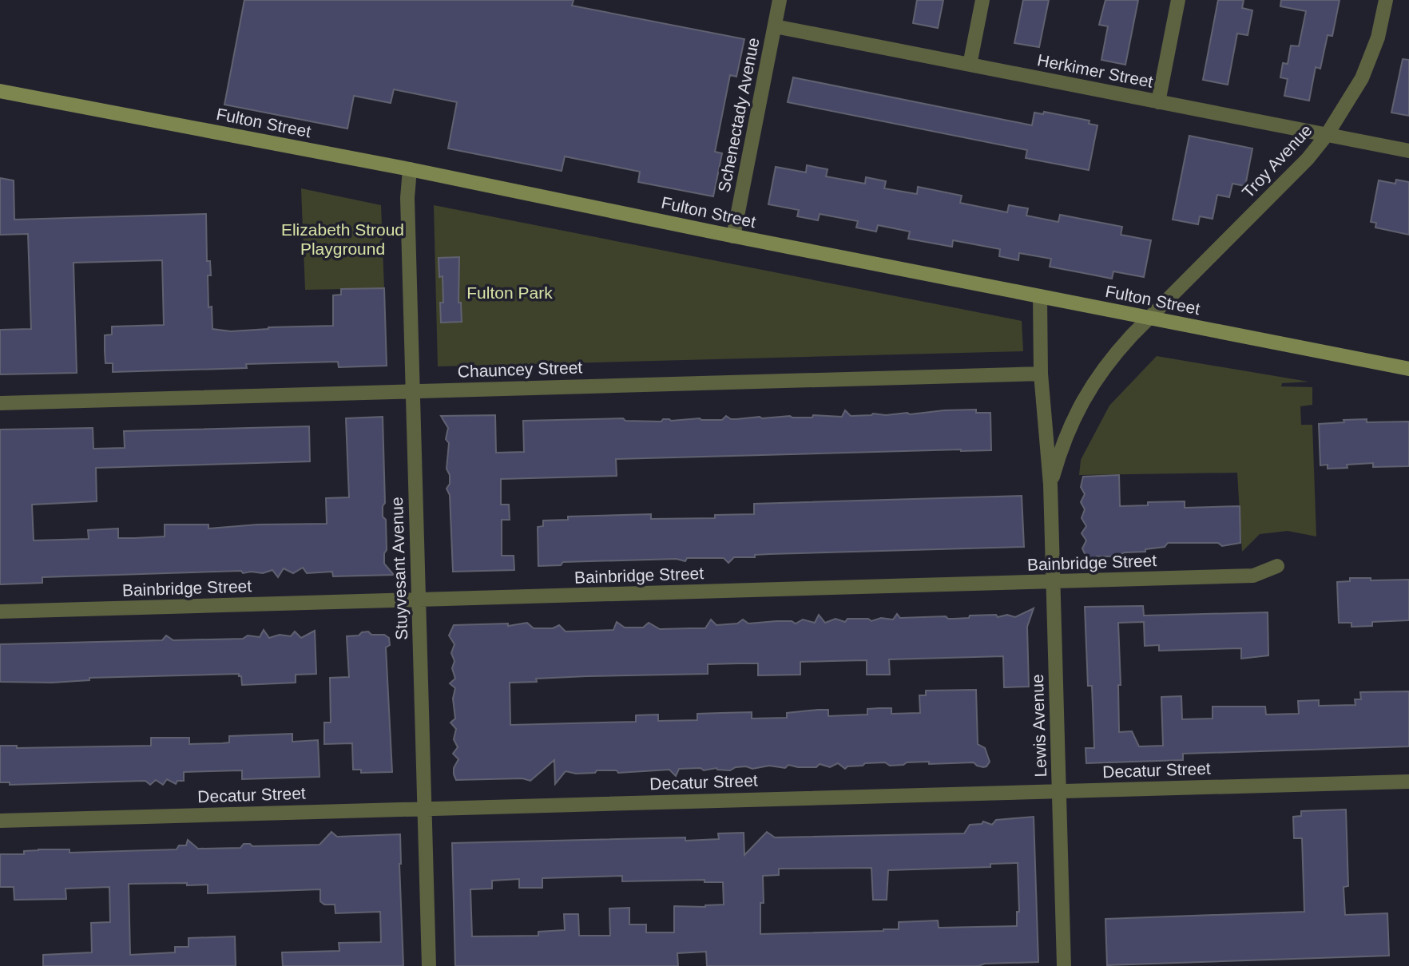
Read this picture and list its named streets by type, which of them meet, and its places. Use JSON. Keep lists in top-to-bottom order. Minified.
{"streets":{"main road":["Fulton Street"],"street":["Herkimer Street","Schenectady Avenue","Troy Avenue","Chauncey Street","Bainbridge Street","Stuyvesant Avenue","Lewis Avenue","Decatur Street"]},"crossings":[["Herkimer Street","Schenectady Avenue"],["Herkimer Street","Troy Avenue"],["Schenectady Avenue","Fulton Street"],["Fulton Street","Troy Avenue"],["Fulton Street","Stuyvesant Avenue"],["Fulton Street","Lewis Avenue"],["Troy Avenue","Lewis Avenue"],["Chauncey Street","Stuyvesant Avenue"],["Chauncey Street","Lewis Avenue"],["Bainbridge Street","Stuyvesant Avenue"],["Bainbridge Street","Lewis Avenue"],["Stuyvesant Avenue","Decatur Street"],["Lewis Avenue","Decatur Street"]],"parks":["Elizabeth Stroud Playground","Fulton Park"]}
